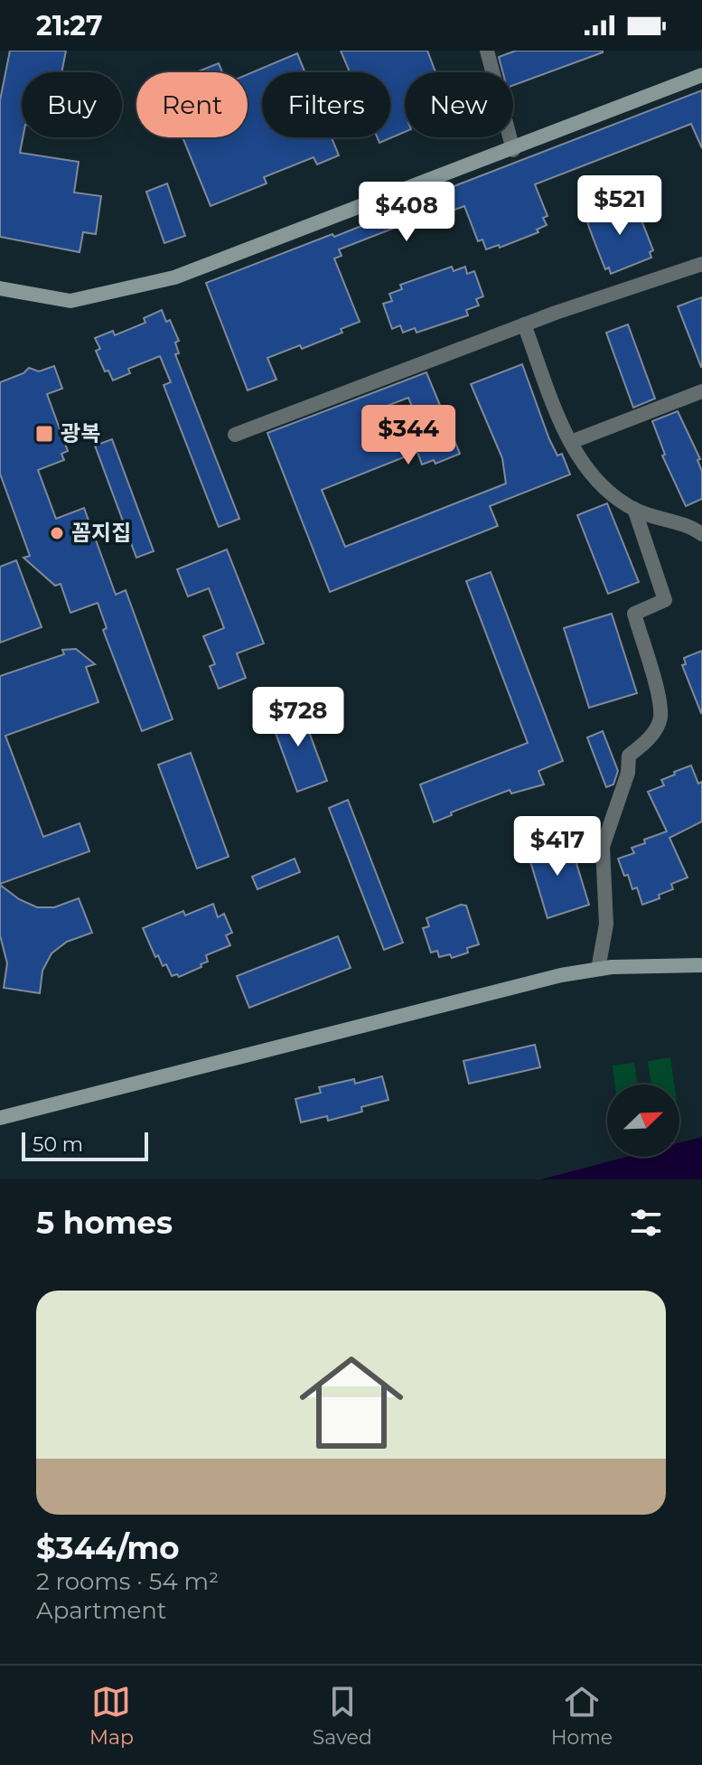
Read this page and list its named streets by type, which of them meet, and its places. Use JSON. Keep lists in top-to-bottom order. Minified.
{"places":{"transit":["광복"],"other":["꼼지집"]},"scale_bar":"50 m","north":"top right","page":{"status":"21:27","chip":["Buy","Rent","Filters","New"],"price":["$521","$408","$344","$728","$417"],"scale":"50 m","heading":"5 homes","list":[{"name":"$344/mo","note":"2 rooms · 54 m² · Apartment"}],"tabs":["Map","Saved","Home"]}}
